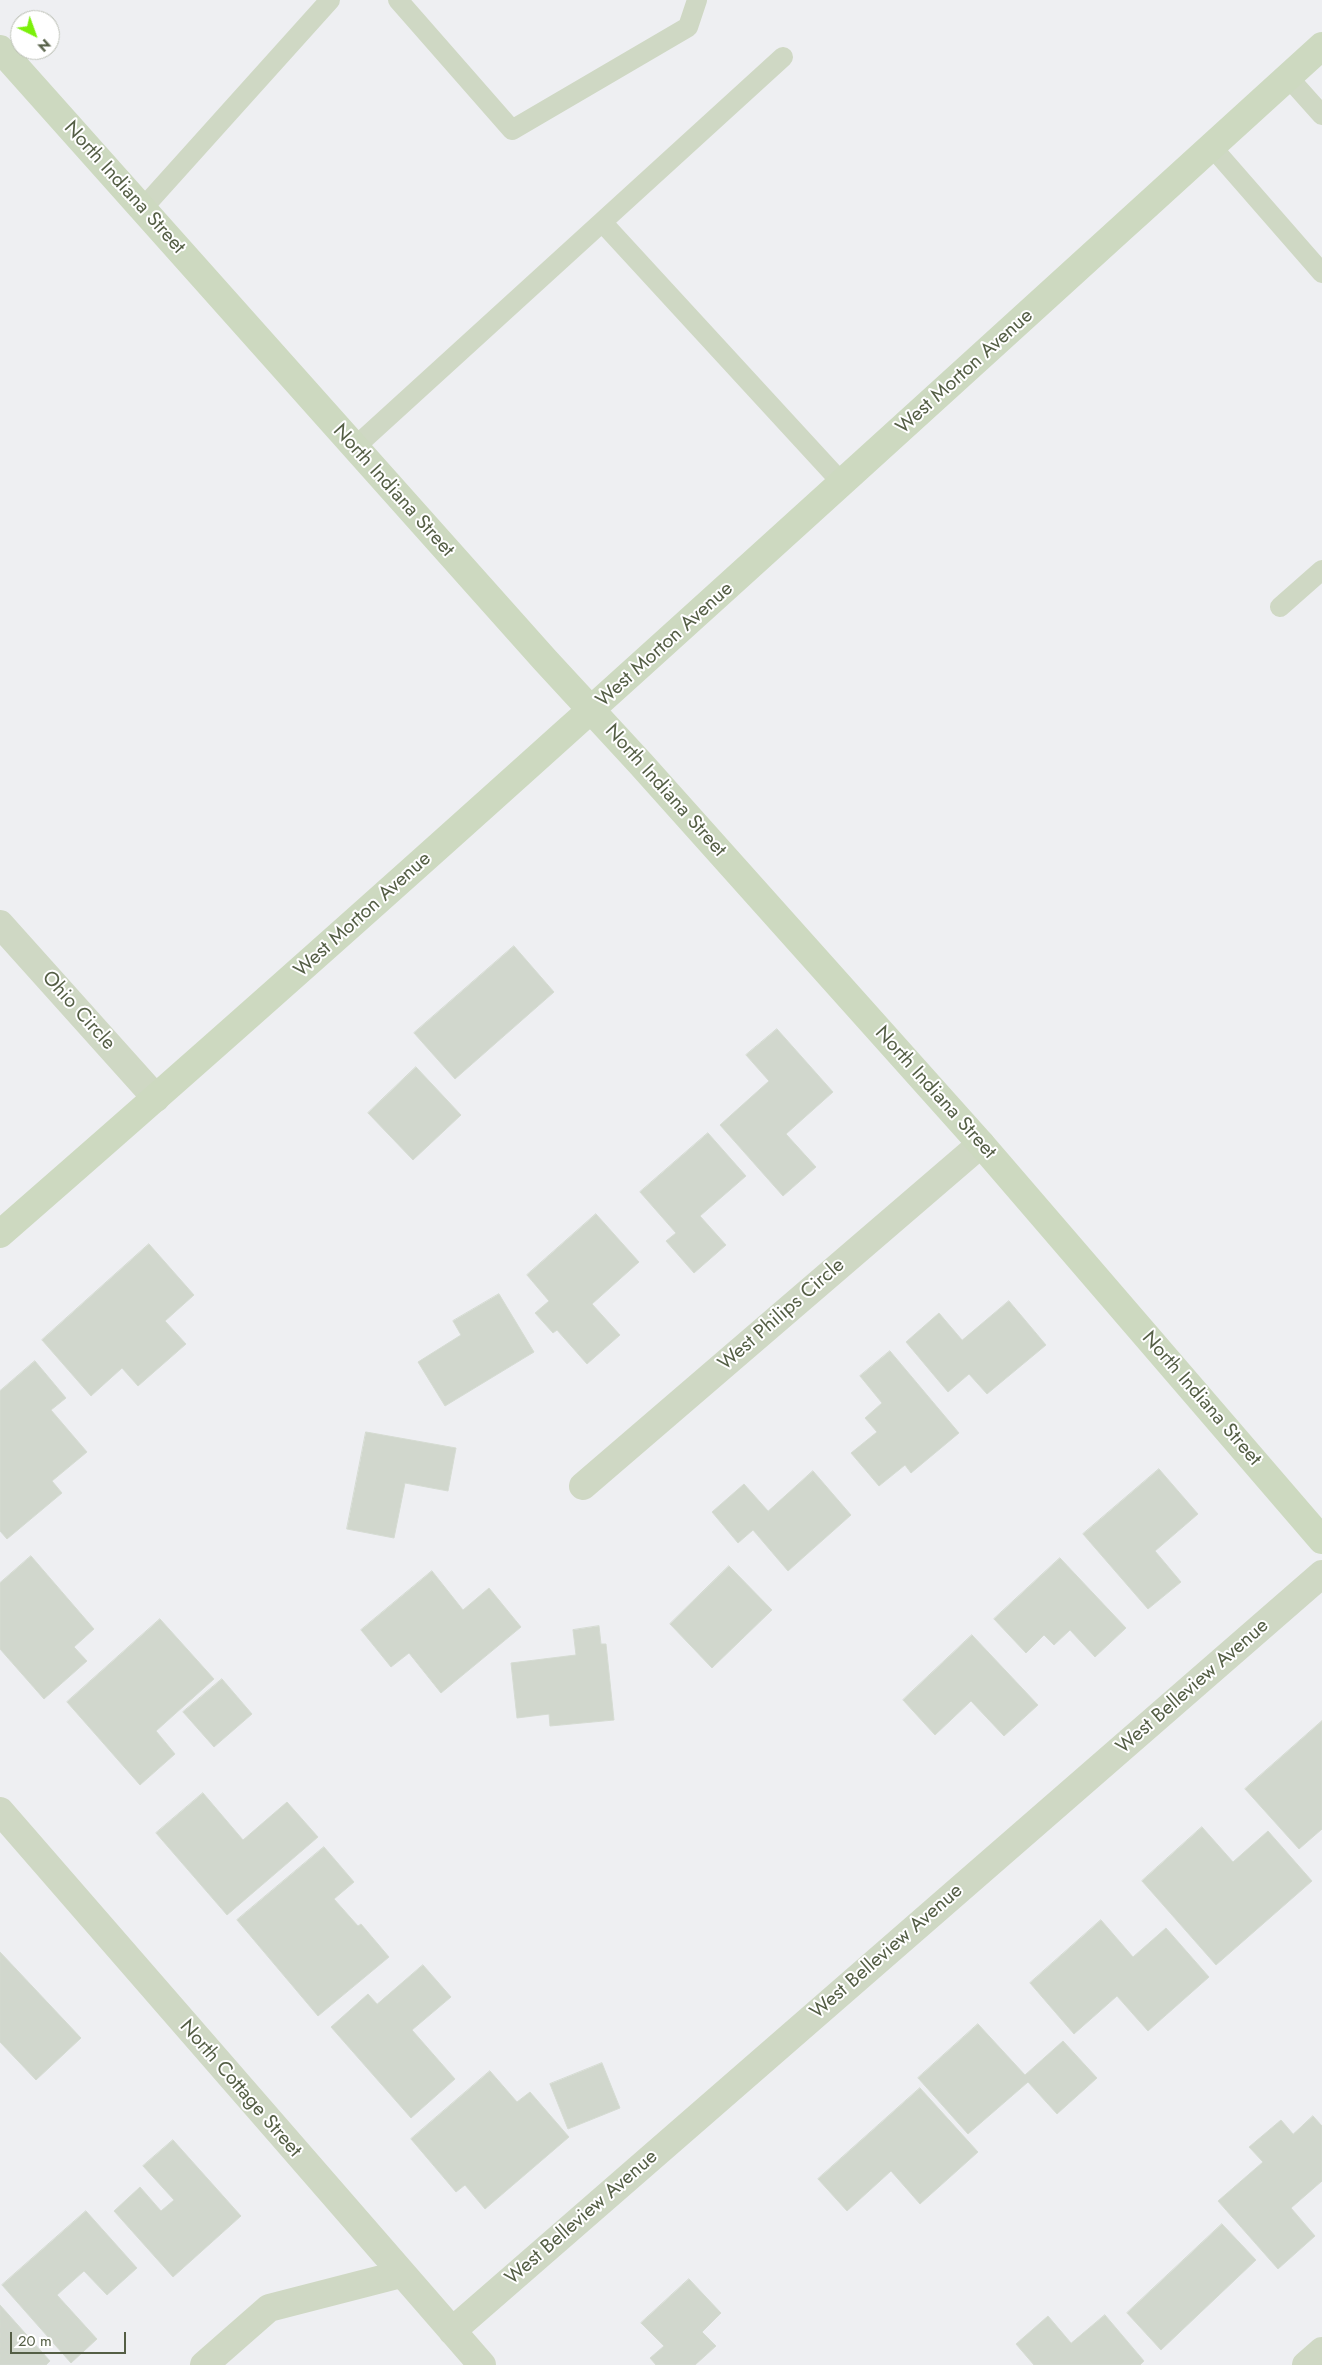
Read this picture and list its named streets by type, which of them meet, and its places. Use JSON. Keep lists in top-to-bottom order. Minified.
{"streets":{"main road":["North Indiana Street","West Morton Avenue"],"street":["Ohio Circle","West Philips Circle","West Belleview Avenue","North Cottage Street"]},"crossings":[["North Indiana Street","West Morton Avenue"],["North Indiana Street","West Philips Circle"],["West Morton Avenue","Ohio Circle"],["West Belleview Avenue","North Cottage Street"]],"scale_bar":"20 m","north":"bottom right"}
